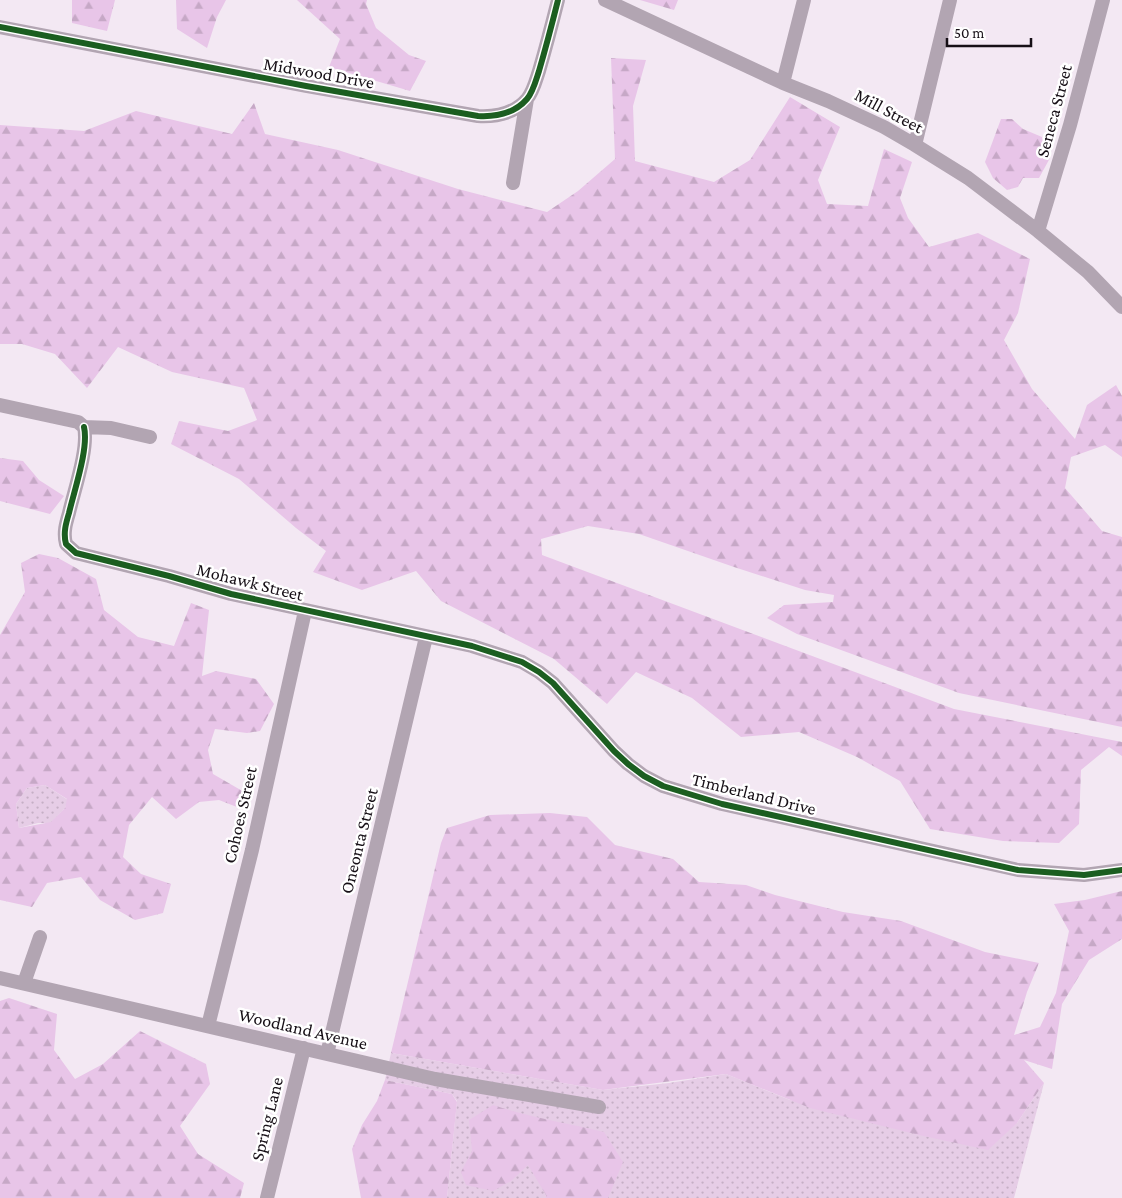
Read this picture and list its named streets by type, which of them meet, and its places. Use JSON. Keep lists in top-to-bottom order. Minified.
{"streets":{"street":["Midwood Drive","Mill Street","Seneca Street","Mohawk Street","Timberland Drive","Cohoes Street","Oneonta Street","Woodland Avenue","Spring Lane"]},"crossings":[["Mill Street","Seneca Street"],["Mohawk Street","Timberland Drive"],["Mohawk Street","Cohoes Street"],["Mohawk Street","Oneonta Street"],["Timberland Drive","Oneonta Street"],["Cohoes Street","Woodland Avenue"],["Oneonta Street","Woodland Avenue"],["Woodland Avenue","Spring Lane"]],"scale_bar":"50 m"}
